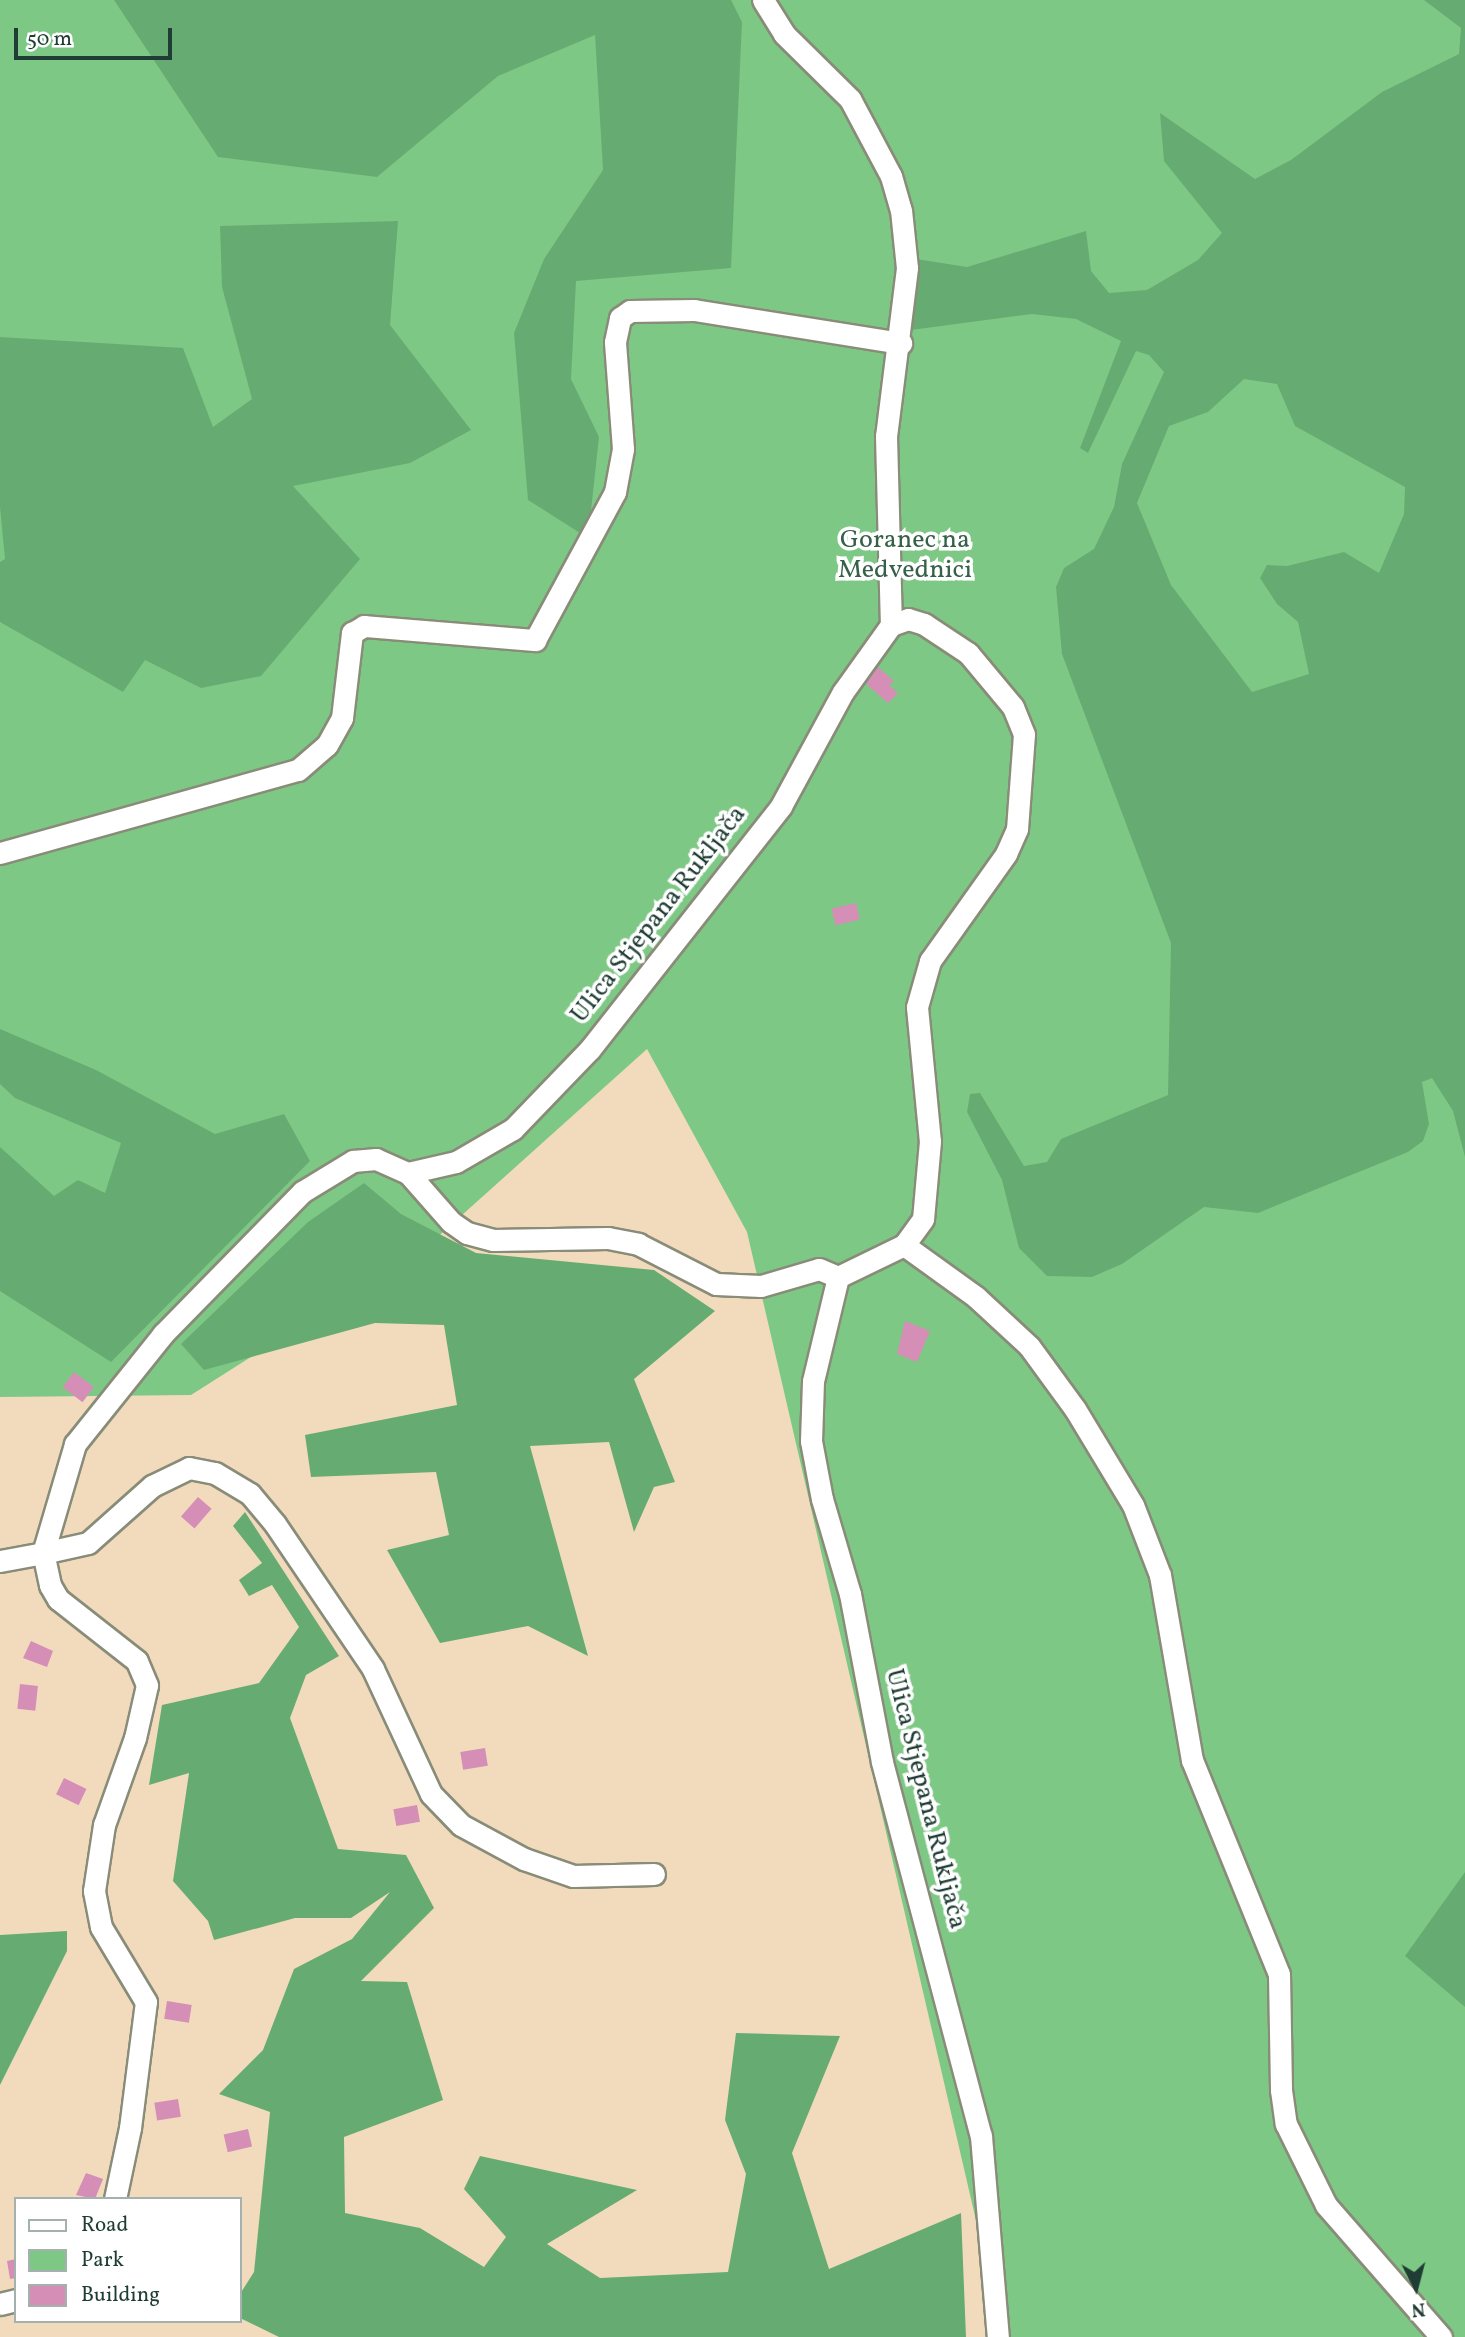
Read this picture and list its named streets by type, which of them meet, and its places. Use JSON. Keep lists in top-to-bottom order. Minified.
{"streets":{"street":["Ulica Stjepana Rukljača"]},"parks":["Goranec na Medvednici"],"legend":["Road","Park","Building"],"scale_bar":"50 m","north":"bottom"}
